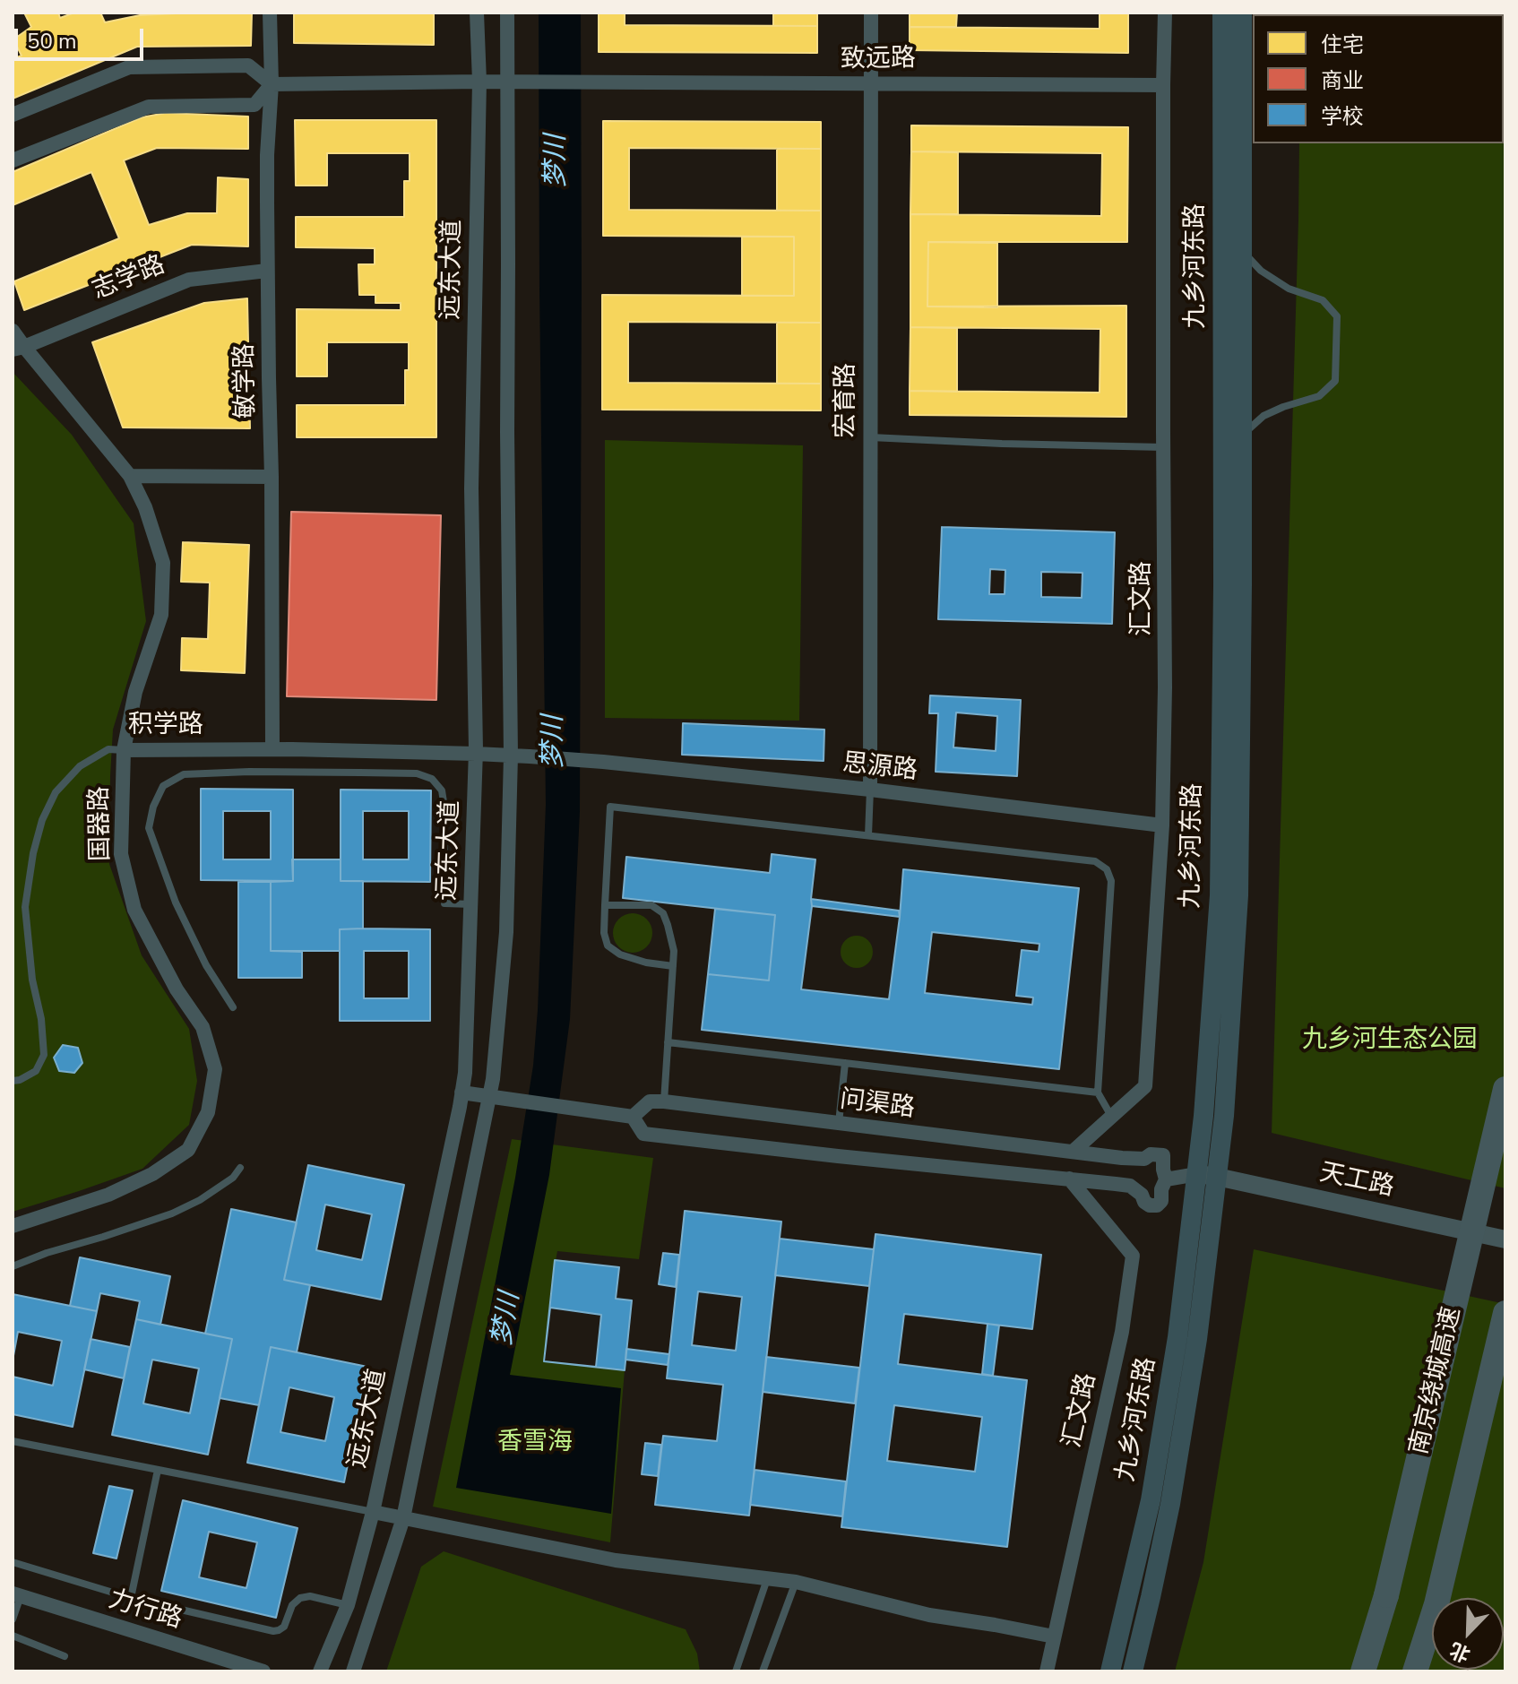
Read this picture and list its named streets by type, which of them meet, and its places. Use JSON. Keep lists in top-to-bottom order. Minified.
{"streets":{"highway":["南京绕城高速"],"main road":["九乡河东路"],"street":["致远路","远东大道","志学路","敏学路","宏育路","汇文路","积学路","思源路","国器路","问渠路","天工路","力行路"]},"crossings":[["致远路","远东大道"],["致远路","敏学路"],["致远路","宏育路"],["致远路","汇文路"],["九乡河东路","天工路"],["远东大道","积学路"],["志学路","敏学路"],["志学路","国器路"],["敏学路","积学路"],["宏育路","思源路"],["汇文路","思源路"],["汇文路","问渠路"],["积学路","思源路"],["积学路","国器路"]],"water":["梦川"],"parks":["九乡河生态公园","香雪海"],"legend":["住宅","商业","学校"],"scale_bar":"50 m","north":"bottom left"}
